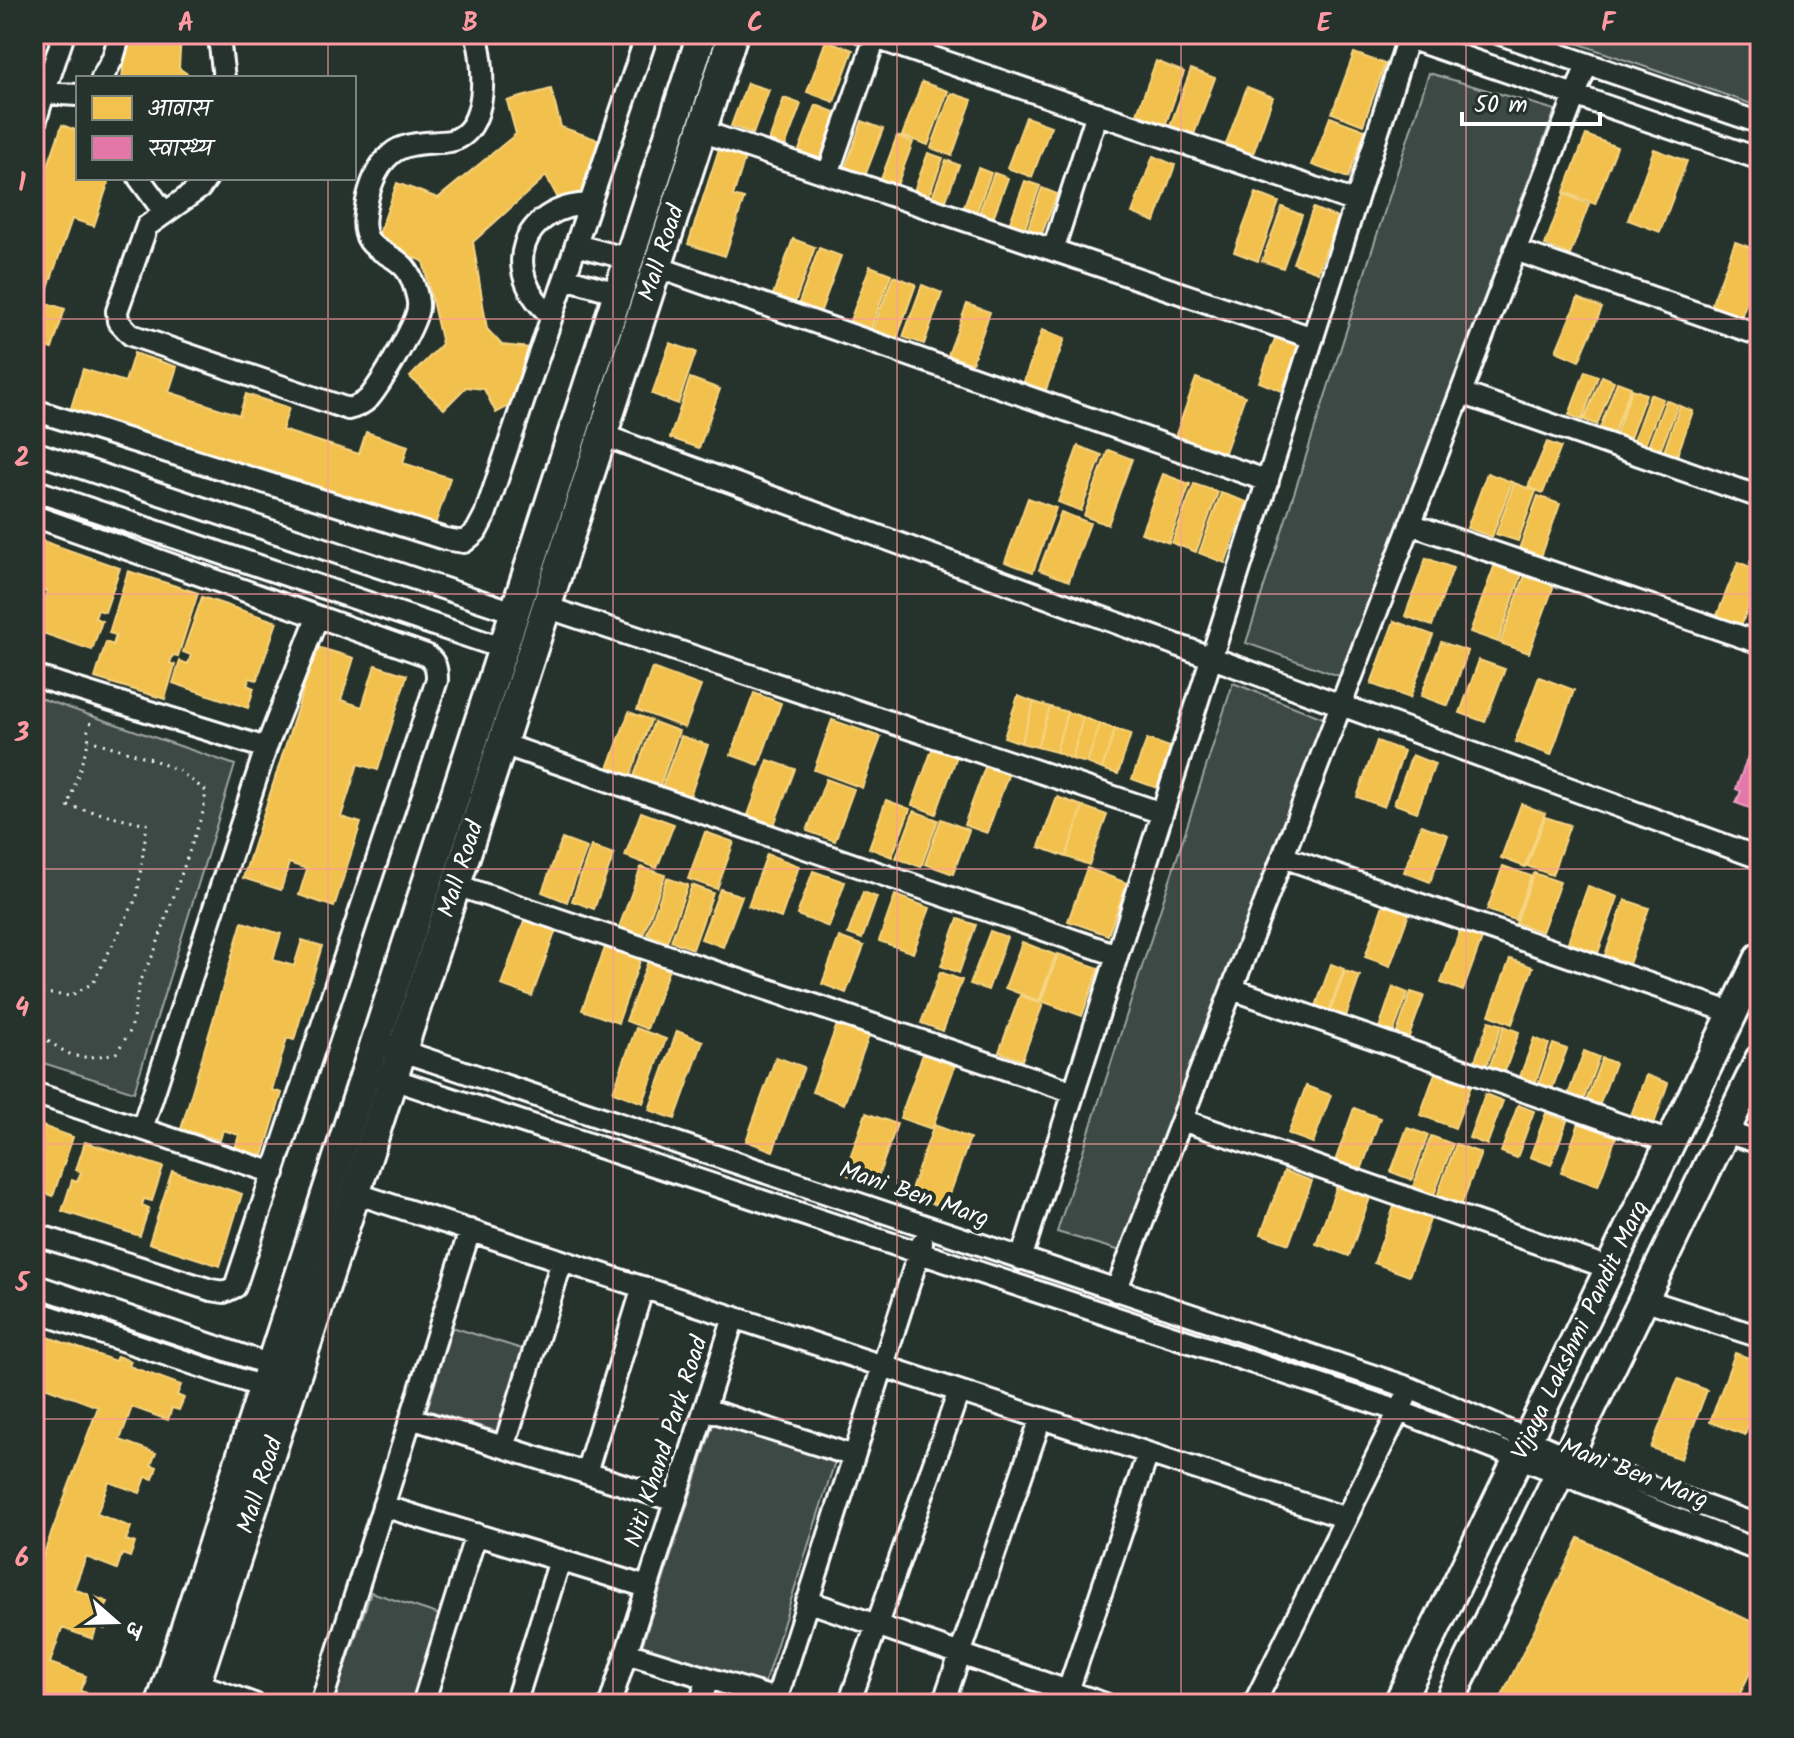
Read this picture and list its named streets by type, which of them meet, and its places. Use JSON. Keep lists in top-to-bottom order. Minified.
{"streets":{"street":["Mall Road","Mani Ben Marg","Vijaya Lakshmi Pandit Marg","Niti Khand Park Road"]},"crossings":[["Mall Road","Mani Ben Marg"],["Mani Ben Marg","Vijaya Lakshmi Pandit Marg"]],"legend":["आवास","स्वास्थ्य"],"scale_bar":"50 m","north":"right","grid":{"columns":["A","B","C","D","E","F"],"rows":["1","2","3","4","5","6"]}}
